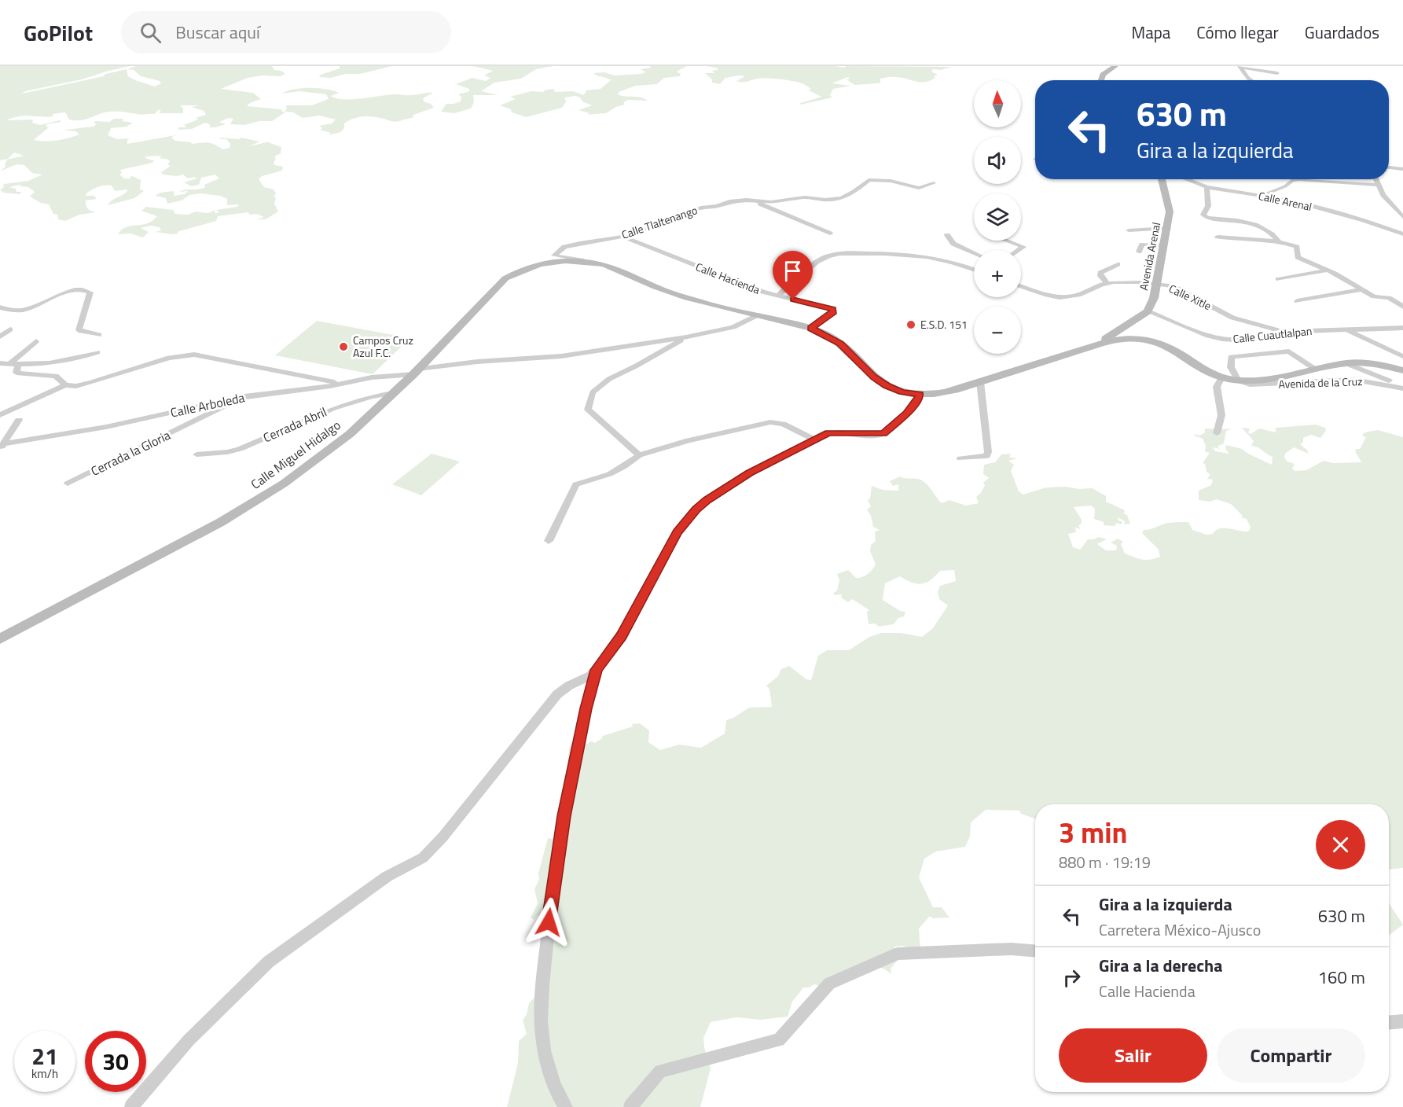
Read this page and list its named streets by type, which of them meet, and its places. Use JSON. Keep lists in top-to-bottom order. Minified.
{"streets":{"main road":["Avenida Arenal","Calle Miguel Hidalgo"],"street":["Calle Arenal","Calle Tlaltenango","Calle Hacienda","Calle Xitle","Calle Cuautlalpan","Avenida de la Cruz","Calle Arboleda","Cerrada Abril","Cerrada la Gloria"]},"crossings":[["Calle Tlaltenango","Calle Hacienda"],["Calle Tlaltenango","Calle Miguel Hidalgo"],["Avenida Arenal","Calle Xitle"],["Avenida Arenal","Calle Cuautlalpan"],["Calle Xitle","Calle Cuautlalpan"],["Calle Arboleda","Cerrada la Gloria"],["Calle Arboleda","Calle Miguel Hidalgo"],["Cerrada Abril","Calle Miguel Hidalgo"]],"places":["E.S.D. 151","Campos Cruz Azul F.C."],"north":"top","page":{"header":"GoPilot","search":"Buscar aquí","nav":["Mapa","Cómo llegar","Guardados"],"map_buttons":["+","−"],"turn":["630 m","Gira a la izquierda"],"heading":["3 min","880 m · 19:19"],"list":[{"name":"Gira a la izquierda","note":"Carretera México-Ajusco","value":"630 m"},{"name":"Gira a la derecha","note":"Calle Hacienda","value":"160 m"}],"buttons":["Salir","Compartir"],"speed":"21 km/h","limit":"30"}}
